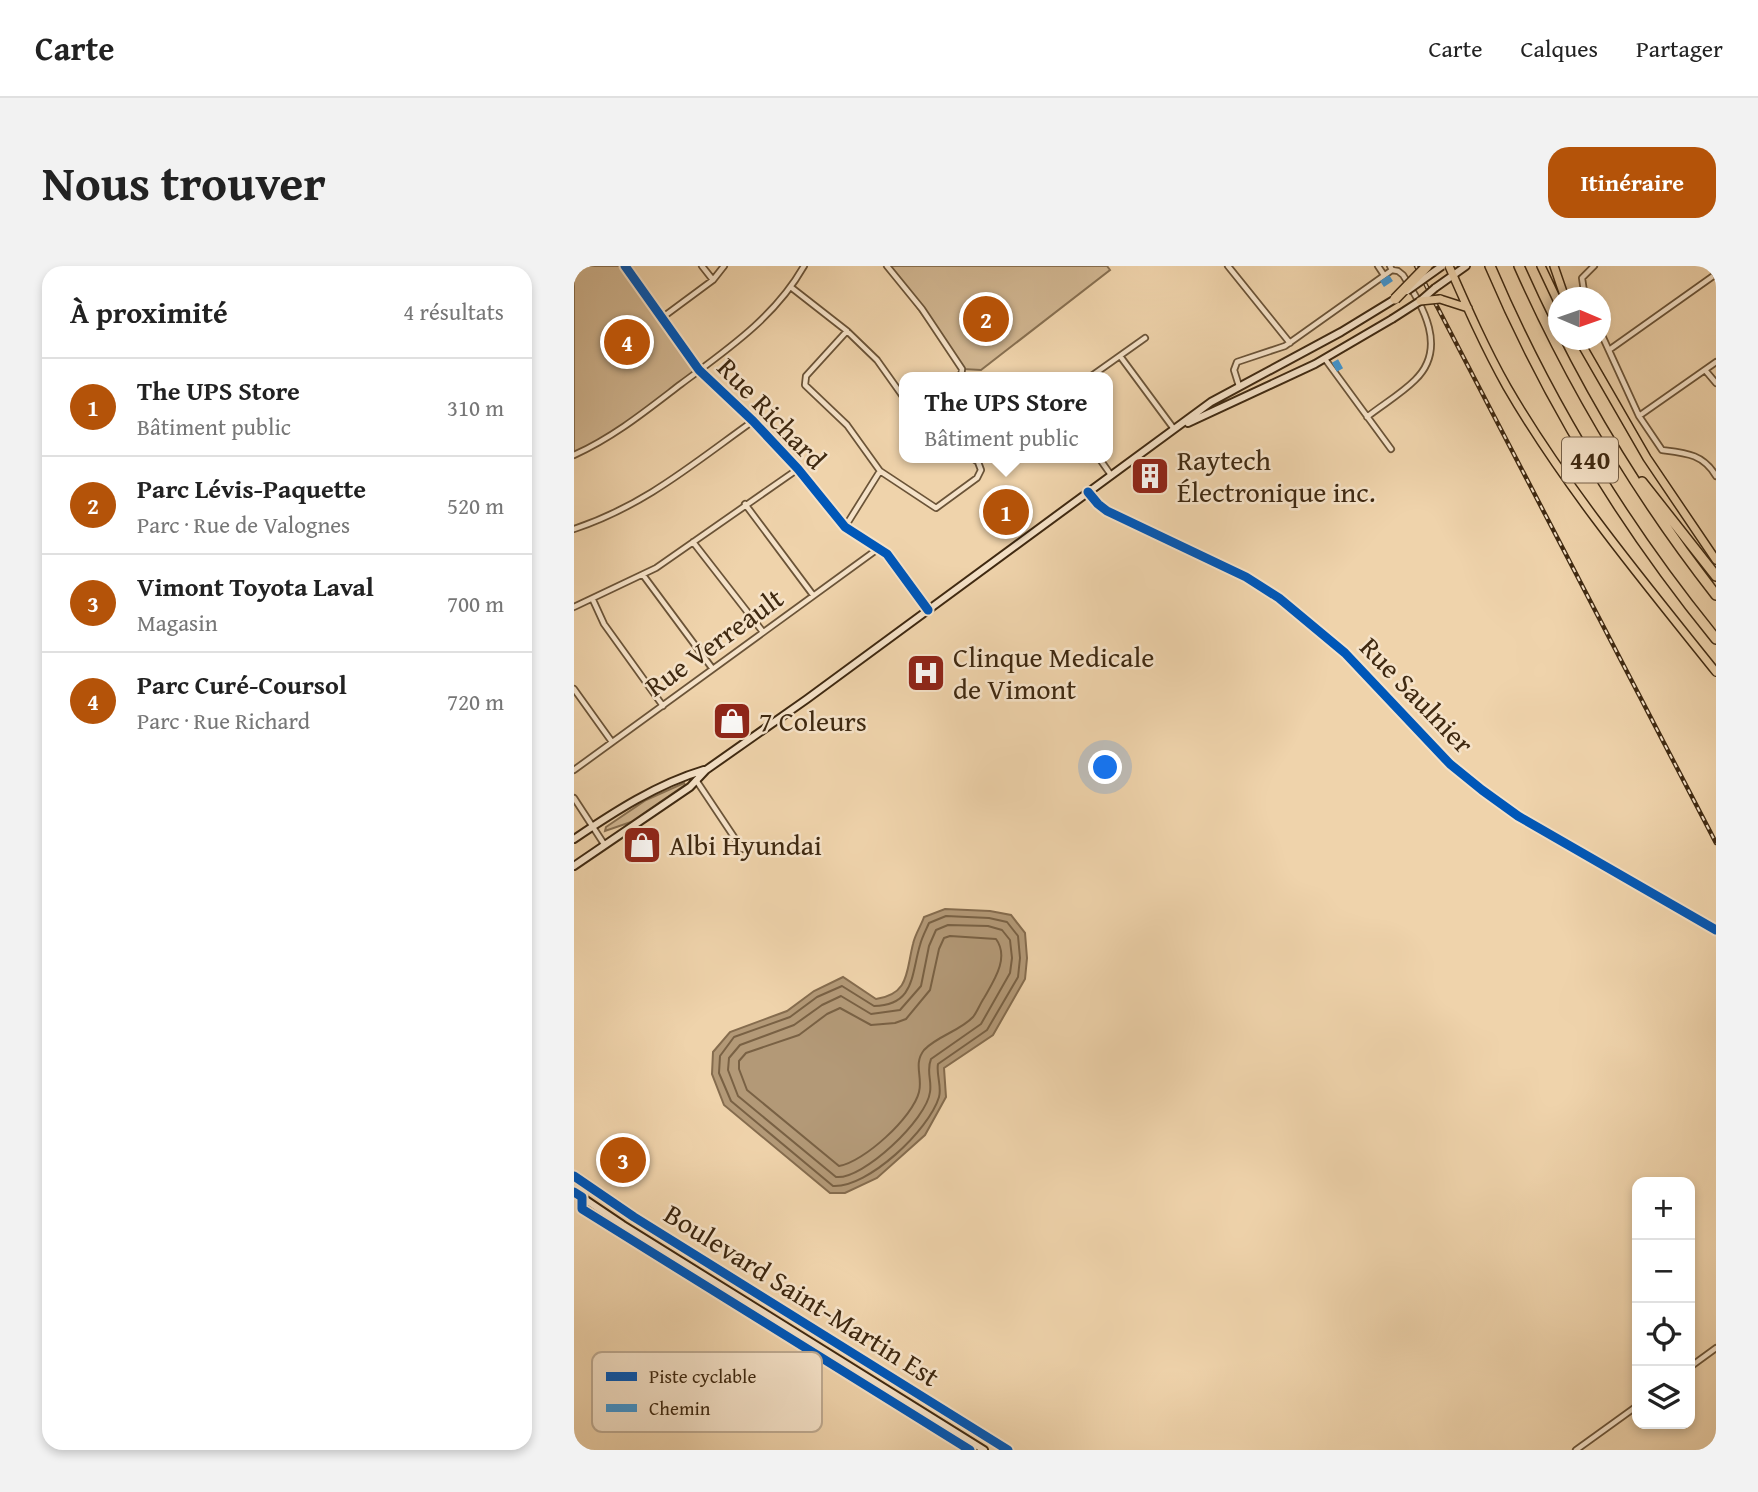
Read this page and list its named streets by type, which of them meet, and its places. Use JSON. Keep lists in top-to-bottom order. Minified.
{"streets":{"highway":["440"],"main road":["Boulevard Saint-Martin Est"],"street":["Rue Richard","Rue Verreault","Rue Saulnier"]},"crossings":[["Rue Richard","Rue Verreault"]],"places":{"building":["Raytech Électronique inc."],"hospital":["Clinque Medicale de Vimont"],"shop":["7 Coleurs","Albi Hyundai"]},"legend":["Piste cyclable","Chemin"],"north":"right","page":{"header":"Carte","nav":["Carte","Calques","Partager"],"title":"Nous trouver","buttons":"Itinéraire","heading":["À proximité","4 résultats"],"pins":["2","4","1","3"],"list":[{"mark":"1","name":"The UPS Store","note":"Bâtiment public","value":"310 m"},{"mark":"2","name":"Parc Lévis-Paquette","note":"Parc · Rue de Valognes","value":"520 m"},{"mark":"3","name":"Vimont Toyota Laval","note":"Magasin","value":"700 m"},{"mark":"4","name":"Parc Curé-Coursol","note":"Parc · Rue Richard","value":"720 m"}],"popup":["The UPS Store","Bâtiment public"],"map_buttons":["+","−"]}}
